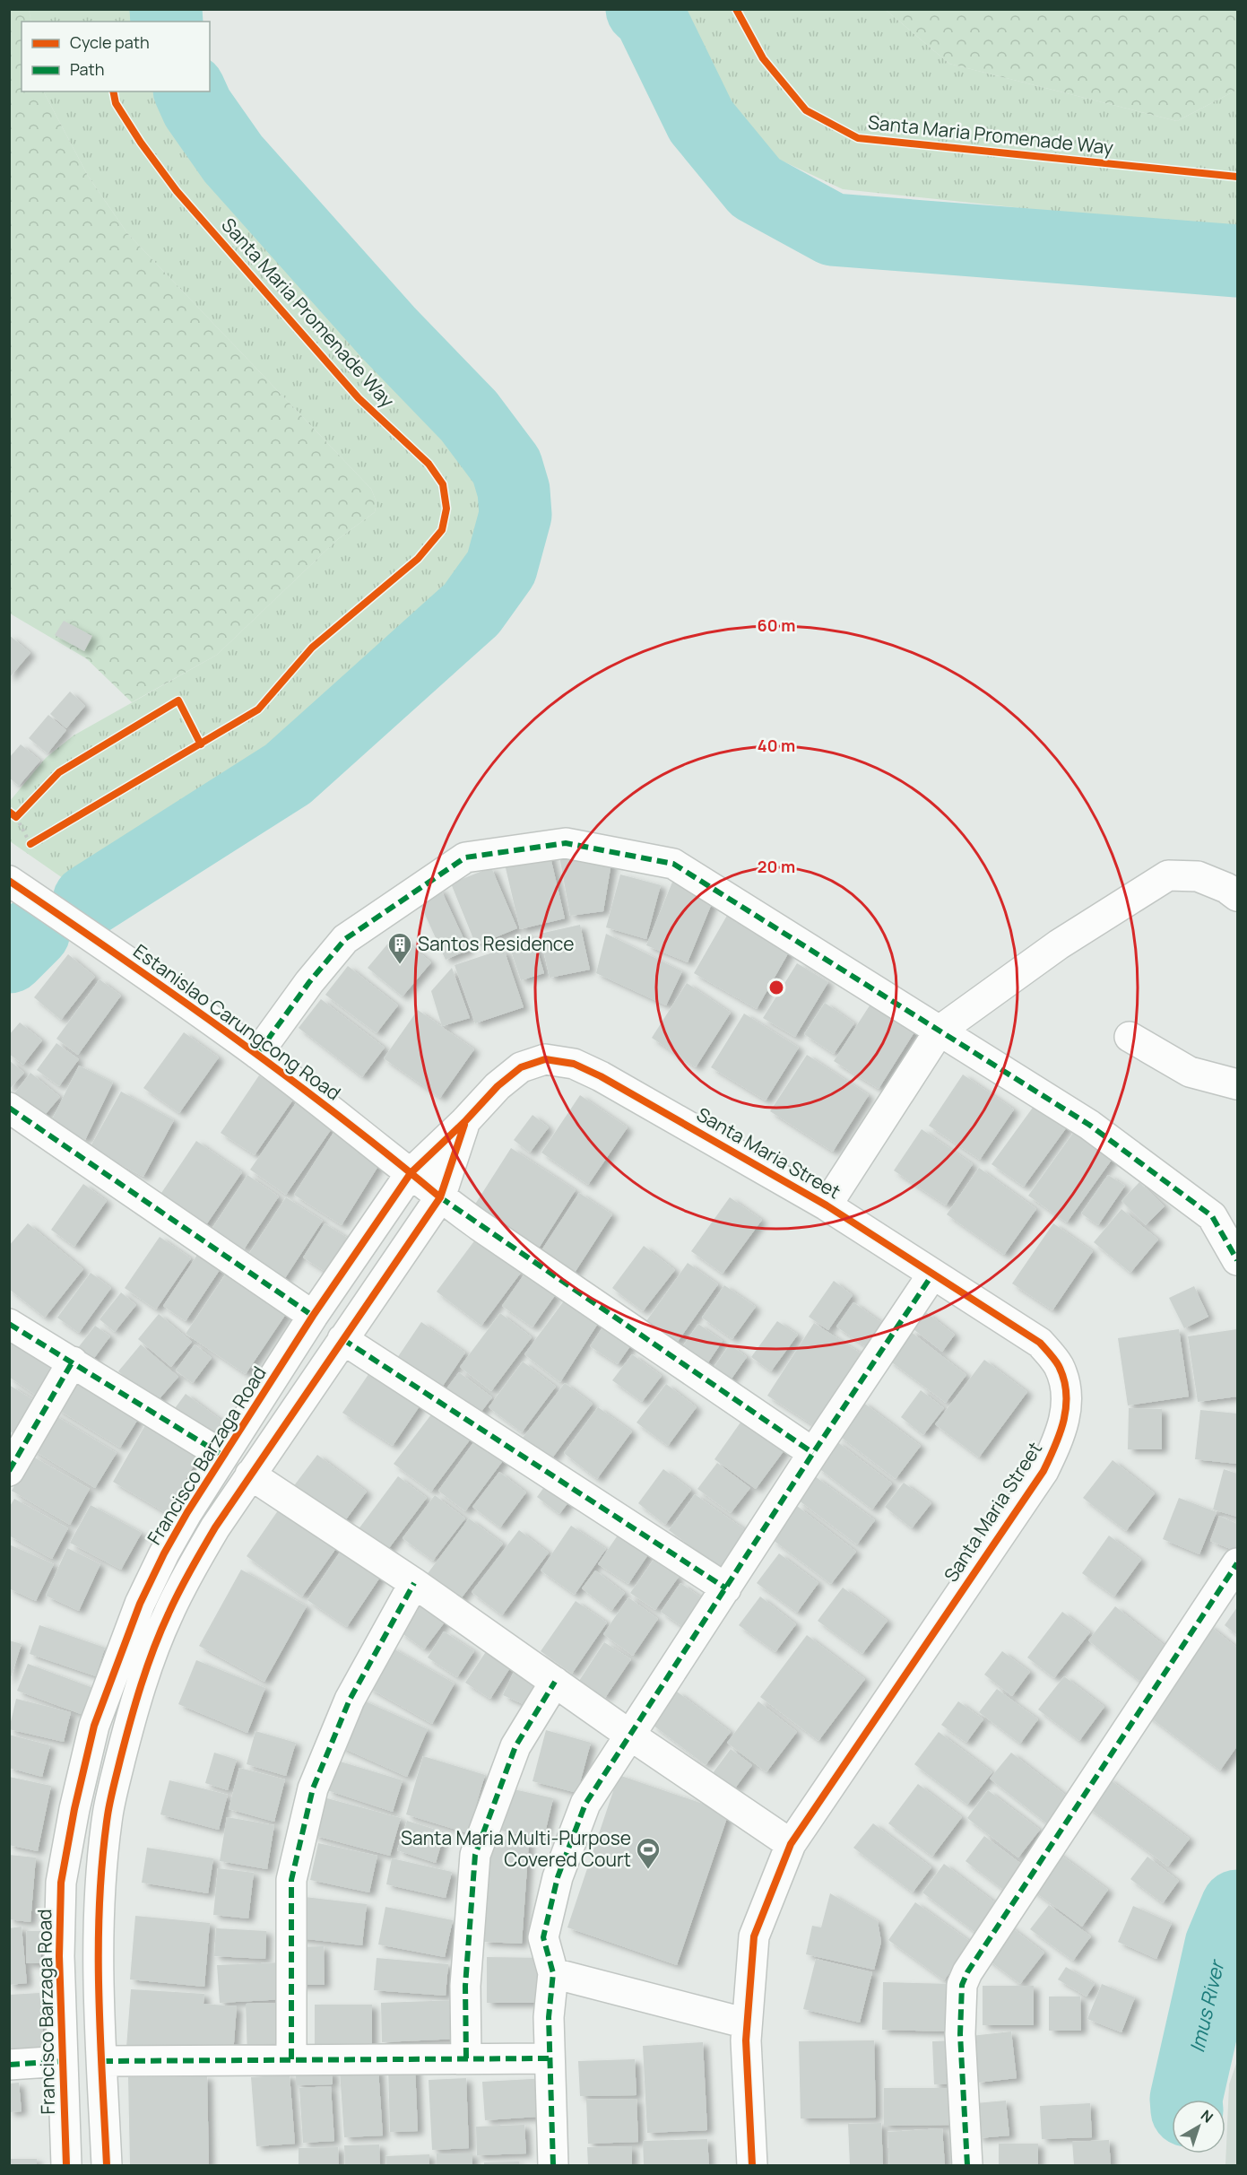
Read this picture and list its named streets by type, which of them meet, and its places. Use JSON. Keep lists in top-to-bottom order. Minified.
{"streets":{"street":["Estanislao Carungcong Road","Santa Maria Street","Francisco Barzaga Road"],"cycle path":["Santa Maria Promenade Way"]},"crossings":[["Estanislao Carungcong Road","Santa Maria Street"],["Estanislao Carungcong Road","Francisco Barzaga Road"],["Santa Maria Street","Francisco Barzaga Road"]],"water":["Imus River"],"places":{"building":["Santos Residence"],"sports":["Santa Maria Multi-Purpose Covered Court"]},"legend":["Cycle path","Path"],"north":"top right","rings":["60 m","40 m","20 m"]}
